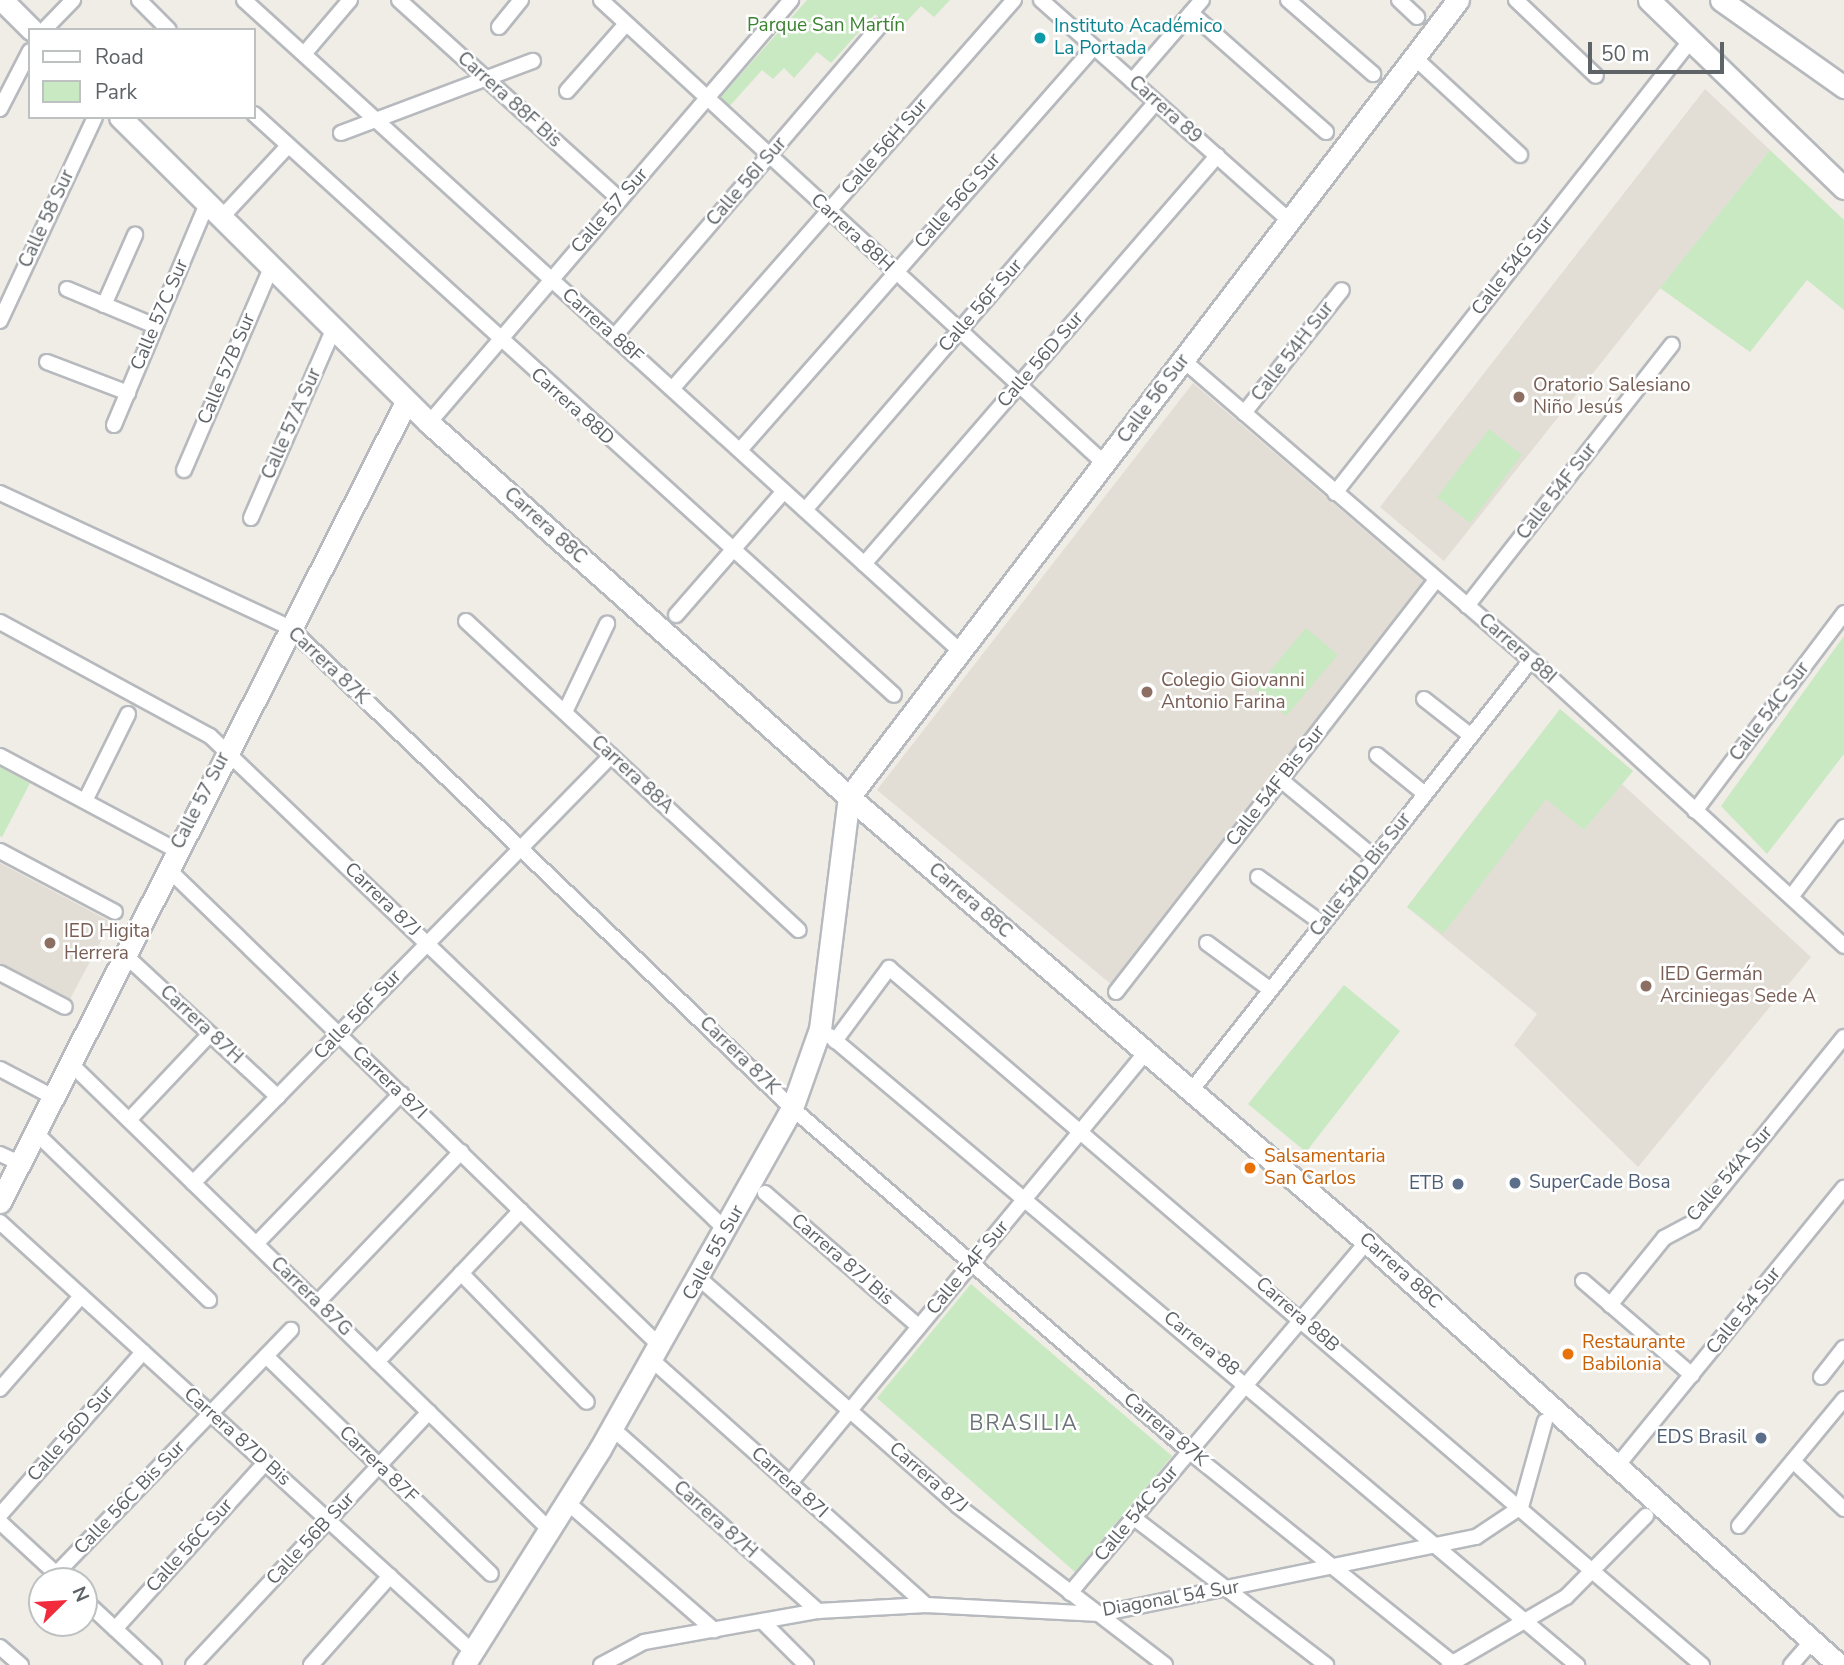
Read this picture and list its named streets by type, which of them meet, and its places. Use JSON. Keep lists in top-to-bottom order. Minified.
{"streets":{"street":["Carrera 88F Bis","Carrera 89","Calle 56H Sur","Calle 56I Sur","Calle 56G Sur","Calle 57 Sur","Calle 58 Sur","Carrera 88H","Calle 54G Sur","Calle 56F Sur","Calle 57C Sur","Carrera 88F","Calle 54H Sur","Calle 56D Sur","Calle 57B Sur","Calle 56 Sur","Carrera 88D","Calle 57A Sur","Calle 54F Sur","Carrera 88C","Carrera 88I","Carrera 87K","Calle 54C Sur","Carrera 88A","Calle 54F Bis Sur","Calle 54D Bis Sur","Carrera 87J","Carrera 87H","Carrera 87I","Calle 54A Sur","Calle 55 Sur","Carrera 87J Bis","Carrera 87G","Calle 54 Sur","Carrera 88B","Carrera 88","Carrera 87D Bis","Carrera 87F","Calle 56C Bis Sur","Calle 56B Sur","Calle 56C Sur","Diagonal 54 Sur"]},"crossings":[["Carrera 88F Bis","Calle 57 Sur"],["Carrera 89","Calle 56G Sur"],["Carrera 89","Calle 56F Sur"],["Carrera 89","Calle 56D Sur"],["Carrera 89","Calle 56 Sur"],["Calle 56H Sur","Carrera 88H"],["Calle 56H Sur","Carrera 88F"],["Calle 56I Sur","Carrera 88H"],["Calle 56I Sur","Carrera 88F"],["Calle 56G Sur","Carrera 88H"],["Calle 56G Sur","Carrera 88F"],["Calle 57 Sur","Carrera 88H"],["Calle 57 Sur","Carrera 88F"],["Calle 57 Sur","Carrera 88D"],["Calle 57 Sur","Carrera 88C"],["Calle 57 Sur","Carrera 87K"],["Calle 57 Sur","Carrera 87J"],["Calle 57 Sur","Carrera 87H"],["Calle 57 Sur","Carrera 87I"],["Calle 57 Sur","Carrera 87G"],["Carrera 88H","Calle 56F Sur"],["Carrera 88H","Calle 56D Sur"],["Carrera 88H","Calle 56 Sur"],["Calle 54G Sur","Carrera 88I"],["Calle 56F Sur","Carrera 88F"],["Calle 56F Sur","Carrera 87K"],["Calle 56F Sur","Carrera 88A"],["Calle 56F Sur","Carrera 87J"],["Calle 56F Sur","Carrera 87H"],["Calle 56F Sur","Carrera 87I"],["Calle 56F Sur","Carrera 87G"],["Calle 57C Sur","Carrera 88D"],["Calle 57C Sur","Carrera 88C"],["Carrera 88F","Calle 56D Sur"],["Carrera 88F","Calle 56 Sur"],["Calle 54H Sur","Carrera 88I"],["Calle 56D Sur","Carrera 87D Bis"],["Calle 57B Sur","Carrera 88C"],["Calle 56 Sur","Carrera 88C"],["Calle 56 Sur","Carrera 88I"],["Calle 56 Sur","Calle 55 Sur"],["Calle 57A Sur","Carrera 88C"],["Calle 54F Sur","Carrera 88C"],["Calle 54F Sur","Carrera 88I"],["Calle 54F Sur","Carrera 87K"],["Calle 54F Sur","Carrera 87J"],["Calle 54F Sur","Carrera 87I"],["Calle 54F Sur","Carrera 87J Bis"],["Calle 54F Sur","Carrera 88B"],["Calle 54F Sur","Carrera 88"],["Carrera 88C","Calle 54C Sur"],["Carrera 88C","Calle 54D Bis Sur"],["Carrera 88C","Calle 55 Sur"],["Carrera 88C","Calle 54 Sur"],["Carrera 88I","Calle 54C Sur"],["Carrera 88I","Calle 54F Bis Sur"],["Carrera 88I","Calle 54D Bis Sur"],["Carrera 87K","Calle 54C Sur"],["Carrera 87K","Calle 55 Sur"],["Carrera 87K","Diagonal 54 Sur"],["Calle 54C Sur","Carrera 87J"],["Calle 54C Sur","Carrera 88B"],["Calle 54C Sur","Carrera 88"],["Carrera 87J","Calle 55 Sur"],["Carrera 87J","Diagonal 54 Sur"],["Carrera 87H","Calle 55 Sur"],["Carrera 87H","Diagonal 54 Sur"],["Carrera 87I","Calle 55 Sur"],["Carrera 87I","Diagonal 54 Sur"],["Calle 55 Sur","Carrera 87G"],["Calle 55 Sur","Carrera 88B"],["Calle 55 Sur","Carrera 88"],["Calle 55 Sur","Carrera 87D Bis"],["Carrera 87G","Calle 56B Sur"],["Carrera 88B","Carrera 88"],["Carrera 88B","Diagonal 54 Sur"],["Carrera 88","Diagonal 54 Sur"],["Carrera 87D Bis","Calle 56C Bis Sur"],["Carrera 87D Bis","Calle 56B Sur"],["Carrera 87D Bis","Calle 56C Sur"],["Carrera 87F","Calle 56C Bis Sur"],["Carrera 87F","Calle 56B Sur"]],"districts":["BRASILIA"],"parks":["Parque San Martín"],"places":["Instituto Académico La Portada","Oratorio Salesiano Niño Jesús","Colegio Giovanni Antonio Farina","IED Higita Herrera","IED Germán Arciniegas Sede A","Salsamentaria San Carlos","SuperCade Bosa","ETB","Restaurante Babilonia","EDS Brasil"],"legend":["Road","Park"],"scale_bar":"50 m","north":"top right"}
